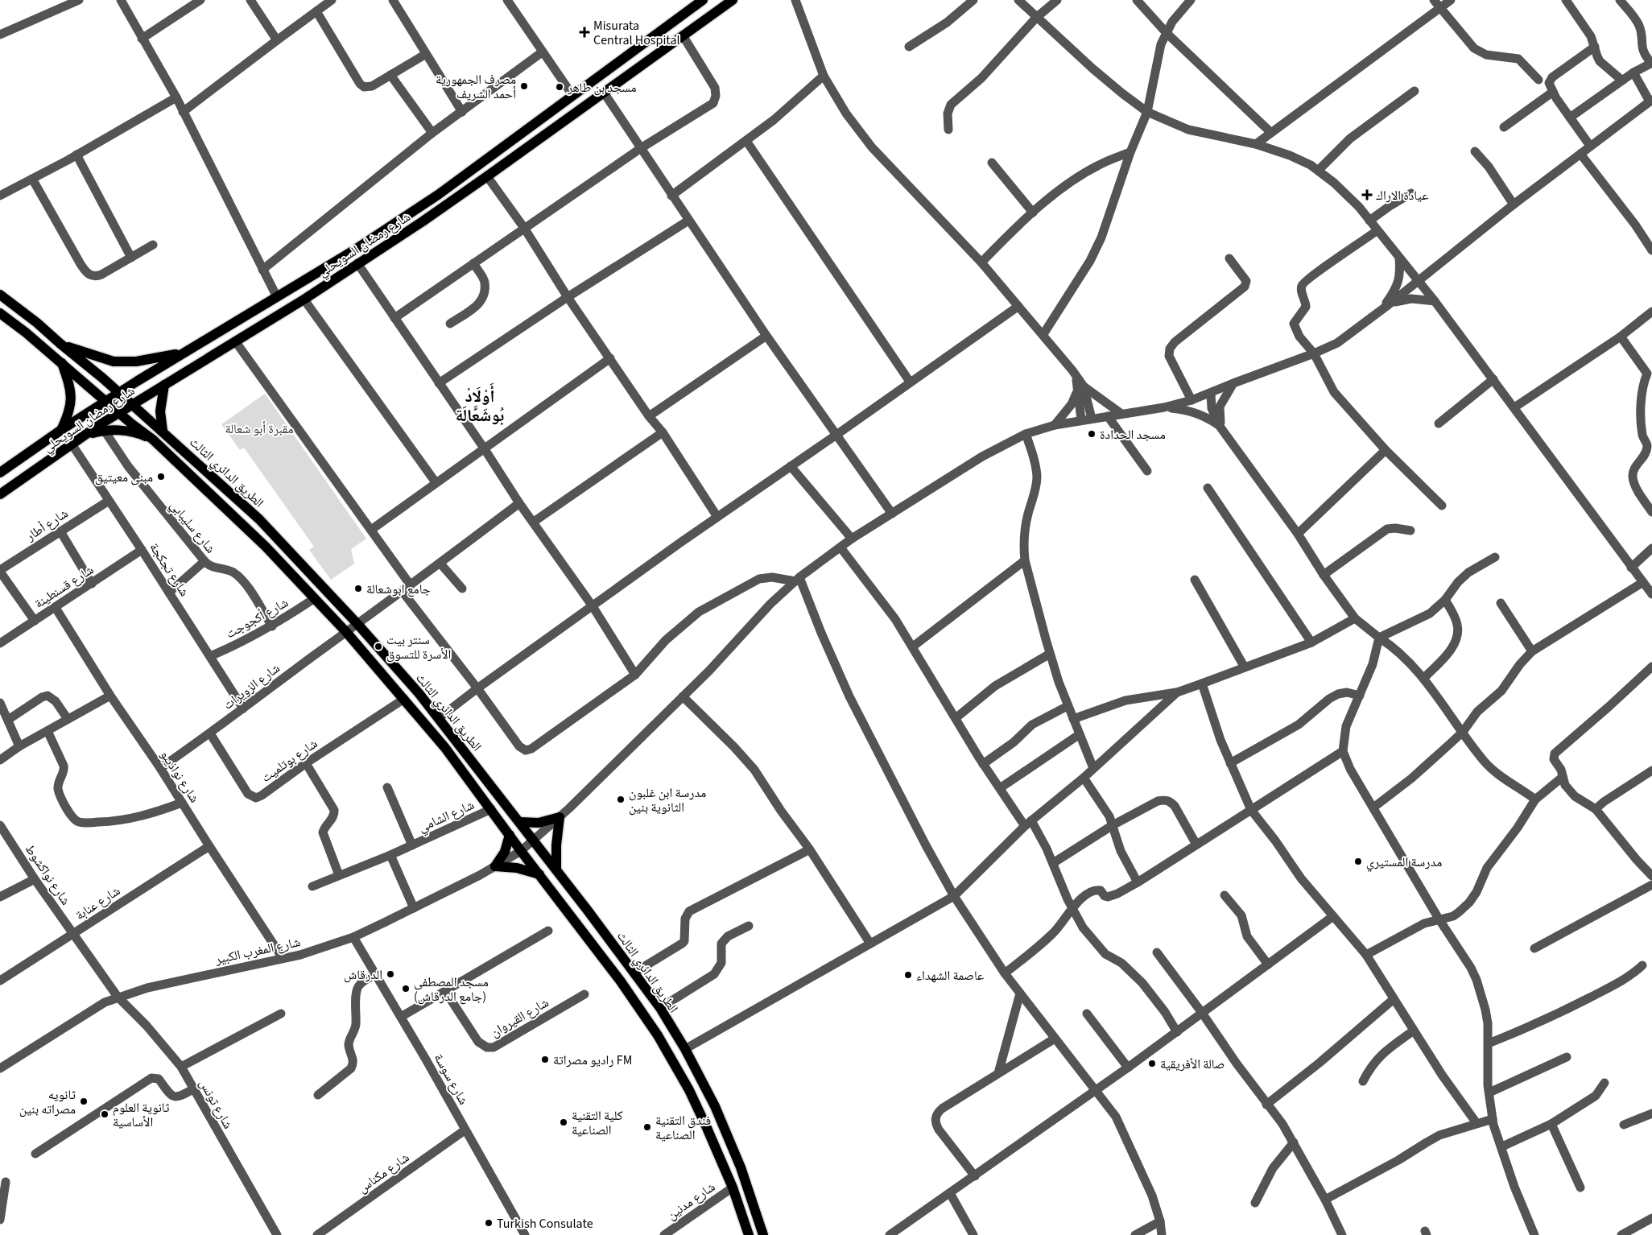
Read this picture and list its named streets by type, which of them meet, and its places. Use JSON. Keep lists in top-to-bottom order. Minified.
{"streets":{"main road":["شارع رمضان السويحلي","الطريق الدائري الثالث"],"street":["شارع أطار","شارع سليبابي","شارع تجكجة","شارع قسنطينة","شارع أكجوجت","شارع الزويرات","شارع بوتلميت","شارع نواذيبو","شارع الشامي","شارع نواكشوط","شارع عنابة","شارع المغرب الكبير","شارع القيروان","شارع سوسة","شارع تونس","شارع مكناس","شارع مدنين"]},"crossings":[["شارع رمضان السويحلي","الطريق الدائري الثالث"],["شارع رمضان السويحلي","شارع تجكجة"],["الطريق الدائري الثالث","شارع أكجوجت"],["الطريق الدائري الثالث","شارع الزويرات"],["الطريق الدائري الثالث","شارع بوتلميت"],["الطريق الدائري الثالث","شارع الشامي"],["الطريق الدائري الثالث","شارع المغرب الكبير"],["الطريق الدائري الثالث","شارع مدنين"],["شارع أطار","شارع تجكجة"],["شارع سليبابي","شارع أكجوجت"],["شارع تجكجة","شارع قسنطينة"],["شارع تجكجة","شارع أكجوجت"],["شارع تجكجة","شارع الزويرات"],["شارع قسنطينة","شارع نواذيبو"],["شارع الزويرات","شارع بوتلميت"],["شارع الزويرات","شارع نواذيبو"],["شارع نواذيبو","شارع عنابة"],["شارع نواذيبو","شارع المغرب الكبير"],["شارع نواكشوط","شارع عنابة"],["شارع نواكشوط","شارع المغرب الكبير"],["شارع نواكشوط","شارع تونس"],["شارع المغرب الكبير","شارع سوسة"],["شارع المغرب الكبير","شارع تونس"],["شارع سوسة","شارع مكناس"]],"districts":["أَوْلَادْ بُوشَعَّالَة"],"parks":["مقبرة أبو شعالة"],"places":{"health":["Misurata Central Hospital","عيادة الاراك"],"other":["مصرف الجمهورية أحمد الشريف","مسجد بن طاهر","مسجد الحدادة","مبنى معيتيق","جامع ابوشعالة","سنتر بيت الأسرة للتسوق","مدرسة ابن غلبون الثانوية بنين","مدرسة المستيري","الدرقاش","عاصمة الشهداء","مسجد المصطفى (جامع الدرقاش)","راديو مصراتة FM","صالة الأفريقية","ثانويه مصراته بنين","ثانوية العلوم الأساسية","كلية التقنية الصناعية","فندق التقنية الصناعية","Turkish Consulate"]}}
